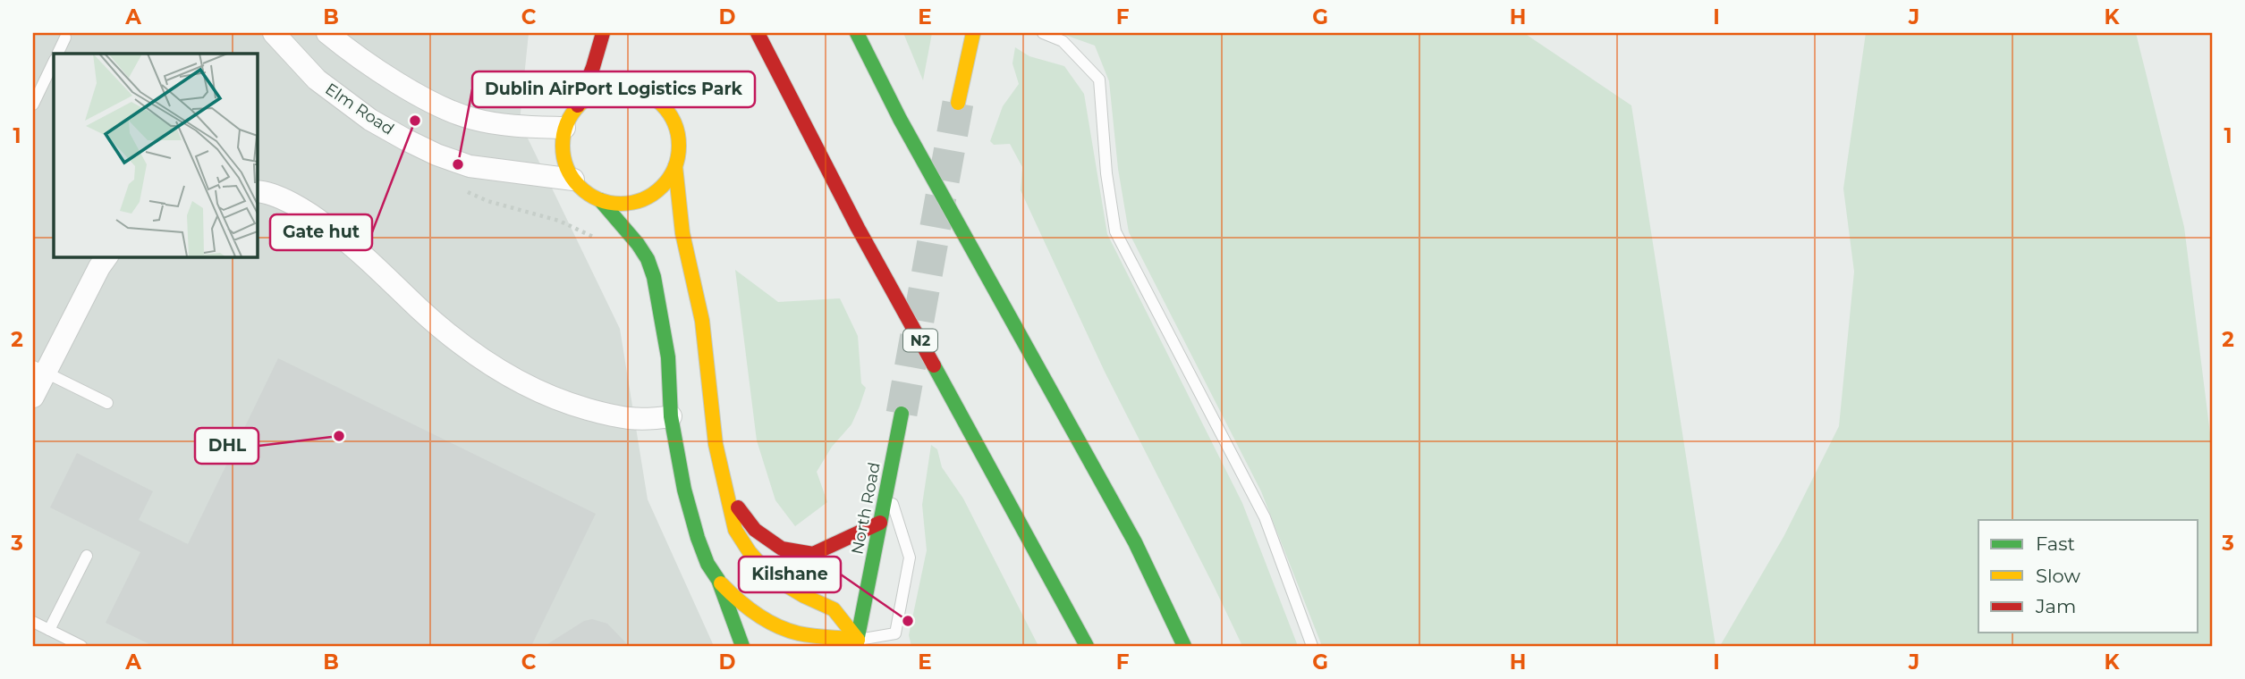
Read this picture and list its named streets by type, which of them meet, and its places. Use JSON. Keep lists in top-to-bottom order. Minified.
{"streets":{"main road":["N2","North Road"],"street":["Elm Road"]},"places":["Gate hut","Dublin AirPort Logistics Park","DHL","Kilshane"],"legend":["Fast","Slow","Jam"],"grid":{"columns":["A","B","C","D","E","F","G","H","I","J","K"],"rows":["1","2","3"]}}
